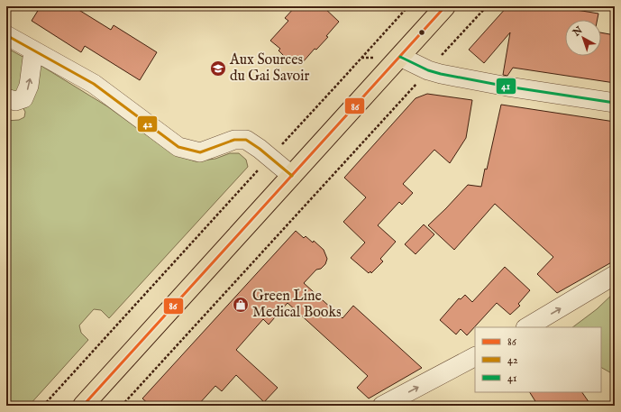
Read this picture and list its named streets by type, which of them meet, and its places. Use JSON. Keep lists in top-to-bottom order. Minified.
{"places":{"school or university":["Aux Sources du Gai Savoir"],"shop":["Green Line Medical Books"]},"lines":["transit line 86","transit line 42","transit line 41"],"legend":["86","42","41"],"north":"top left"}
